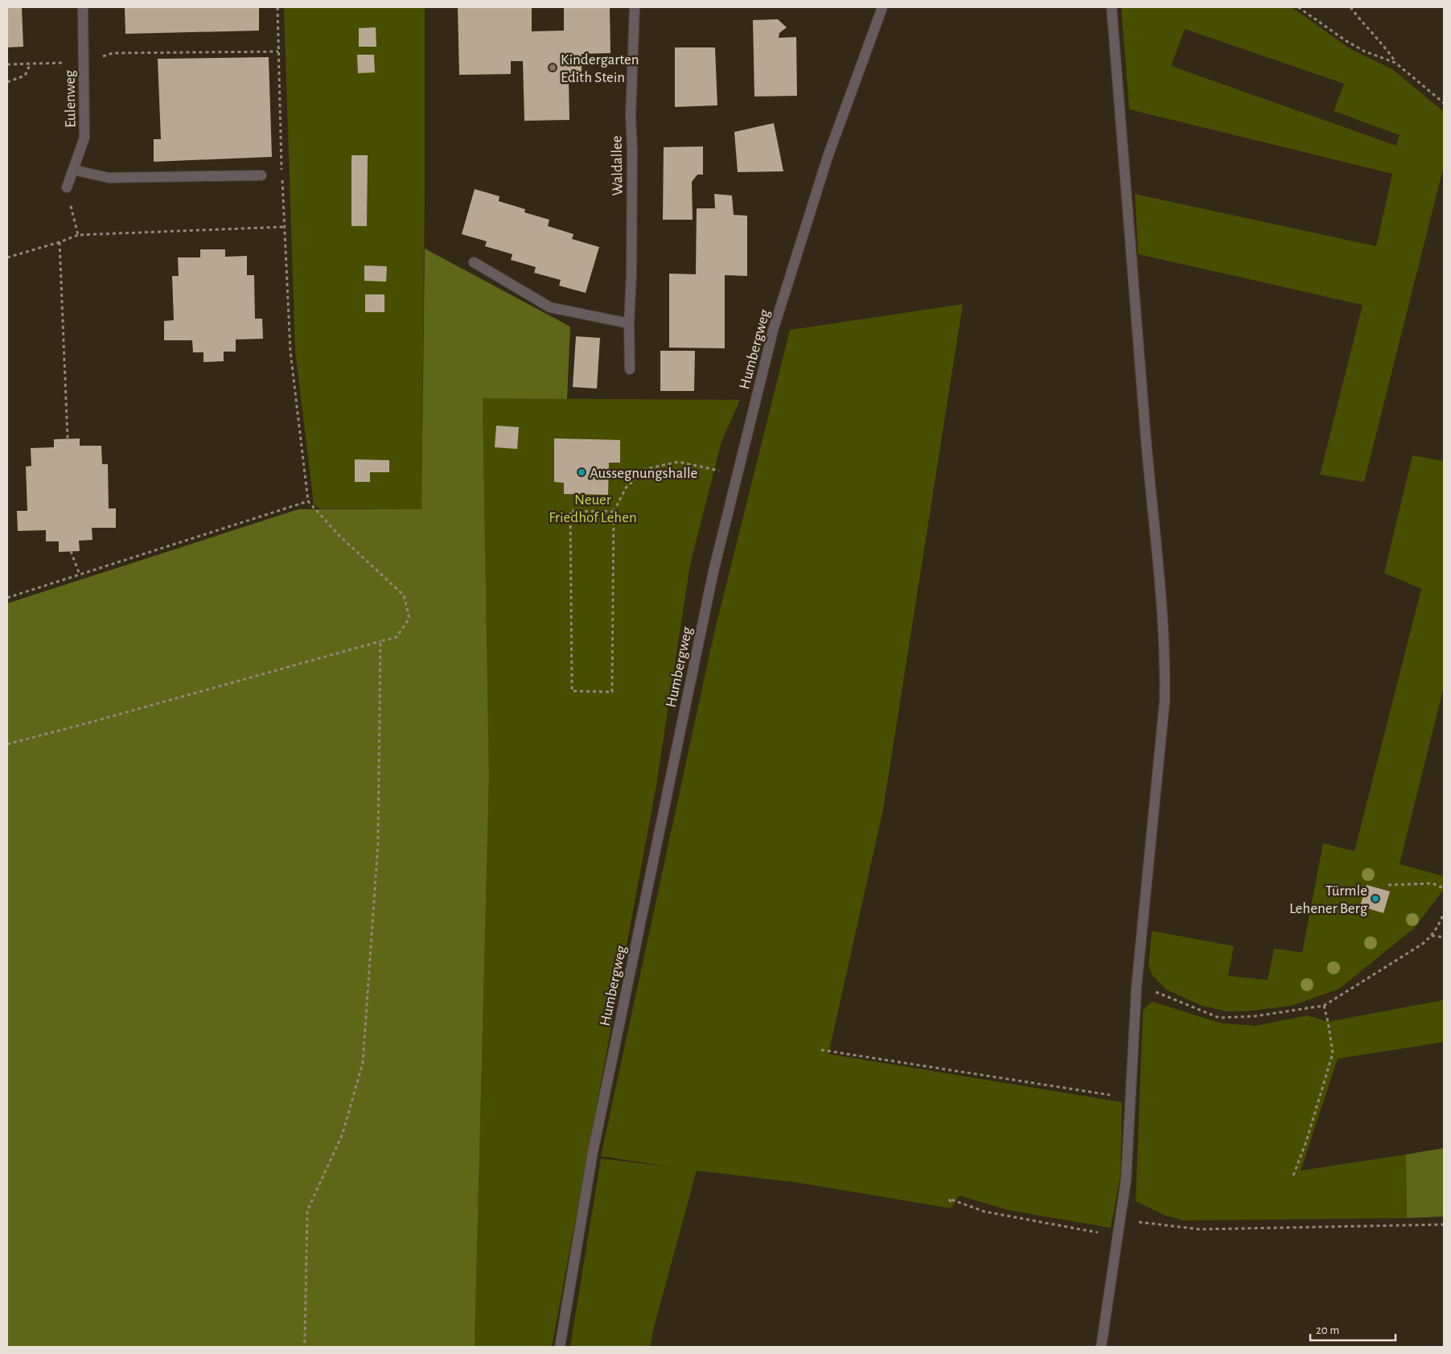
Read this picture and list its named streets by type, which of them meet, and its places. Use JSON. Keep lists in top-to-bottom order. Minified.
{"streets":{"street":["Eulenweg","Waldallee","Humbergweg"]},"parks":["Neuer Friedhof Lehen"],"places":["Kindergarten Edith Stein","Aussegnungshalle","Türmle Lehener Berg"],"scale_bar":"20 m"}
